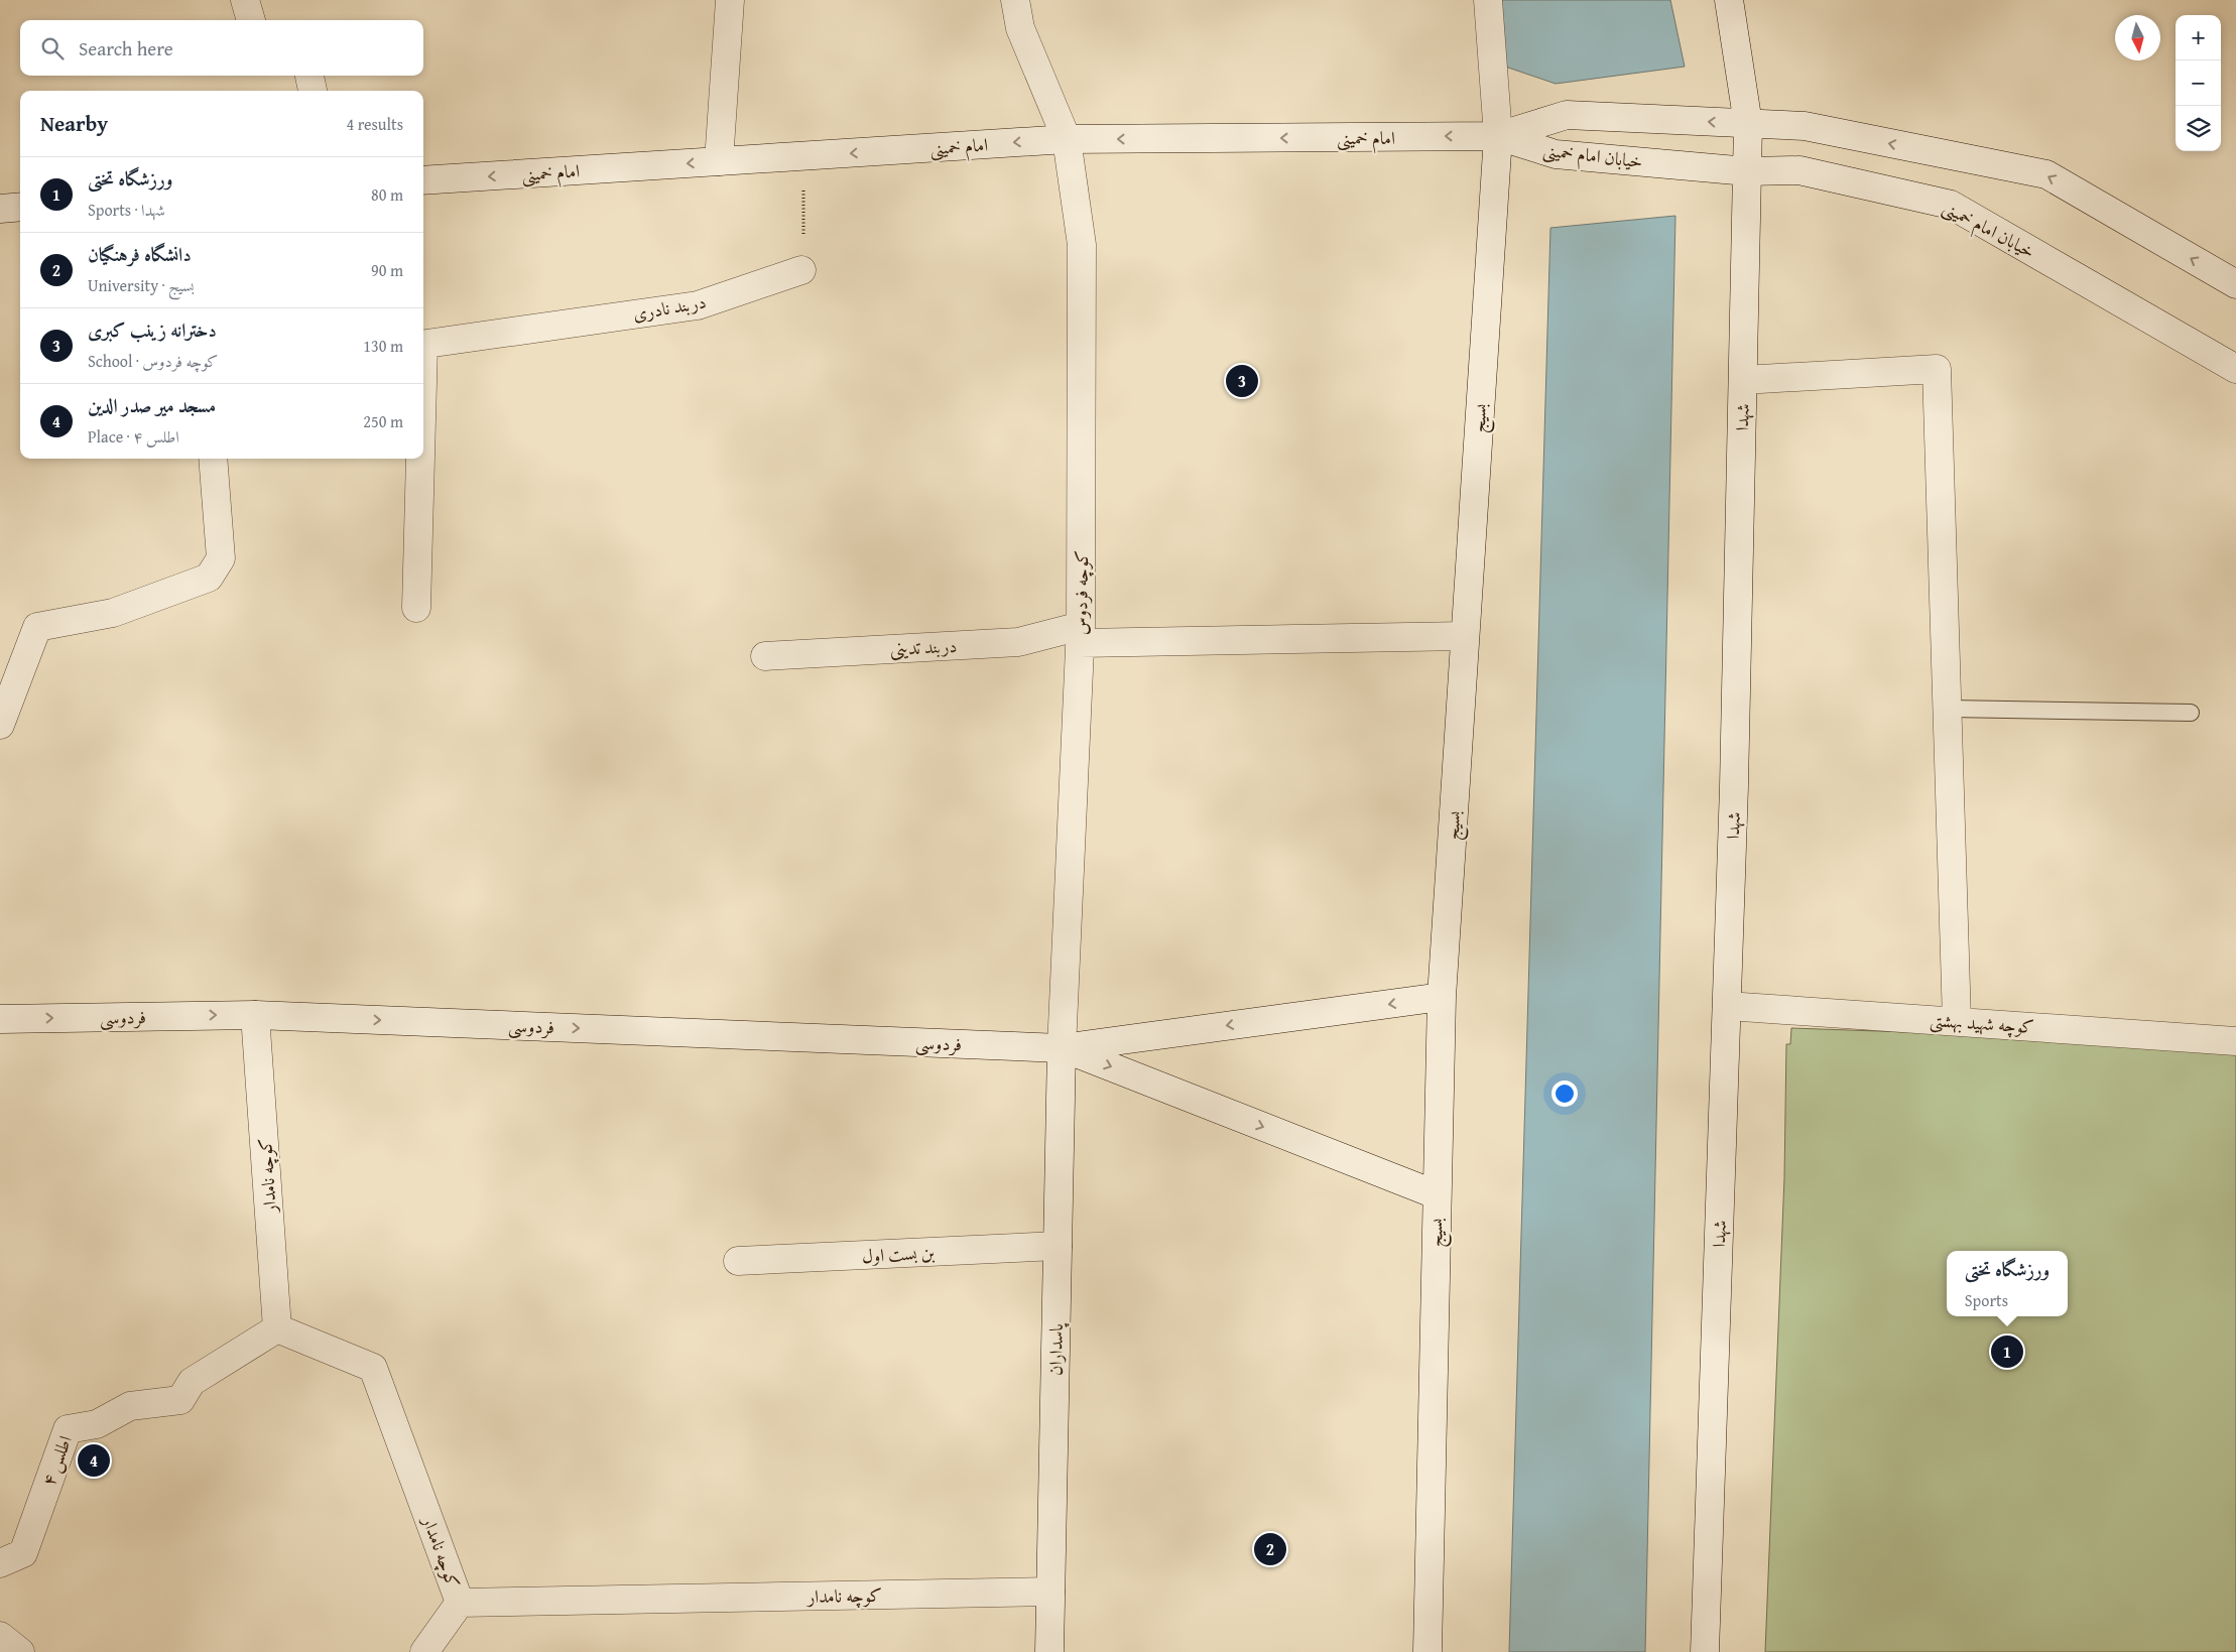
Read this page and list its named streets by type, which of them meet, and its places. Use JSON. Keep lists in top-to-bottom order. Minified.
{"streets":{"street":["امام خمینی","خیابان امام خمینی","دربند نادری","شهدا","بسیج","کوچه فردوس","دربند تدینی","فردوسی","کوچه شهید بهشتی","کوچه نامدار","بن بست اول","پاسداران","اطلس ۴"]},"crossings":[["امام خمینی","خیابان امام خمینی"],["امام خمینی","بسیج"],["امام خمینی","کوچه فردوس"],["خیابان امام خمینی","شهدا"],["خیابان امام خمینی","بسیج"],["شهدا","کوچه شهید بهشتی"],["بسیج","دربند تدینی"],["کوچه فردوس","دربند تدینی"],["کوچه فردوس","فردوسی"],["کوچه فردوس","پاسداران"],["فردوسی","کوچه نامدار"],["فردوسی","پاسداران"],["کوچه نامدار","پاسداران"],["کوچه نامدار","اطلس ۴"],["بن بست اول","پاسداران"]],"one_way":["امام خمینی","فردوسی"],"north":"bottom","page":{"map_buttons":["+","−"],"search":"Search here","heading":["Nearby","4 results"],"list":[{"mark":"1","name":"ورزشگاه تختی","note":"Sports · شهدا","value":"80 m"},{"mark":"2","name":"دانشگاه فرهنگیان","note":"University · بسیج","value":"90 m"},{"mark":"3","name":"دخترانه زینب کبری","note":"School · کوچه فردوس","value":"130 m"},{"mark":"4","name":"مسجد میر صدر الدین","note":"Place · اطلس ۴","value":"250 m"}],"pins":["3","1","4","2"],"popup":["ورزشگاه تختی","Sports"]}}
